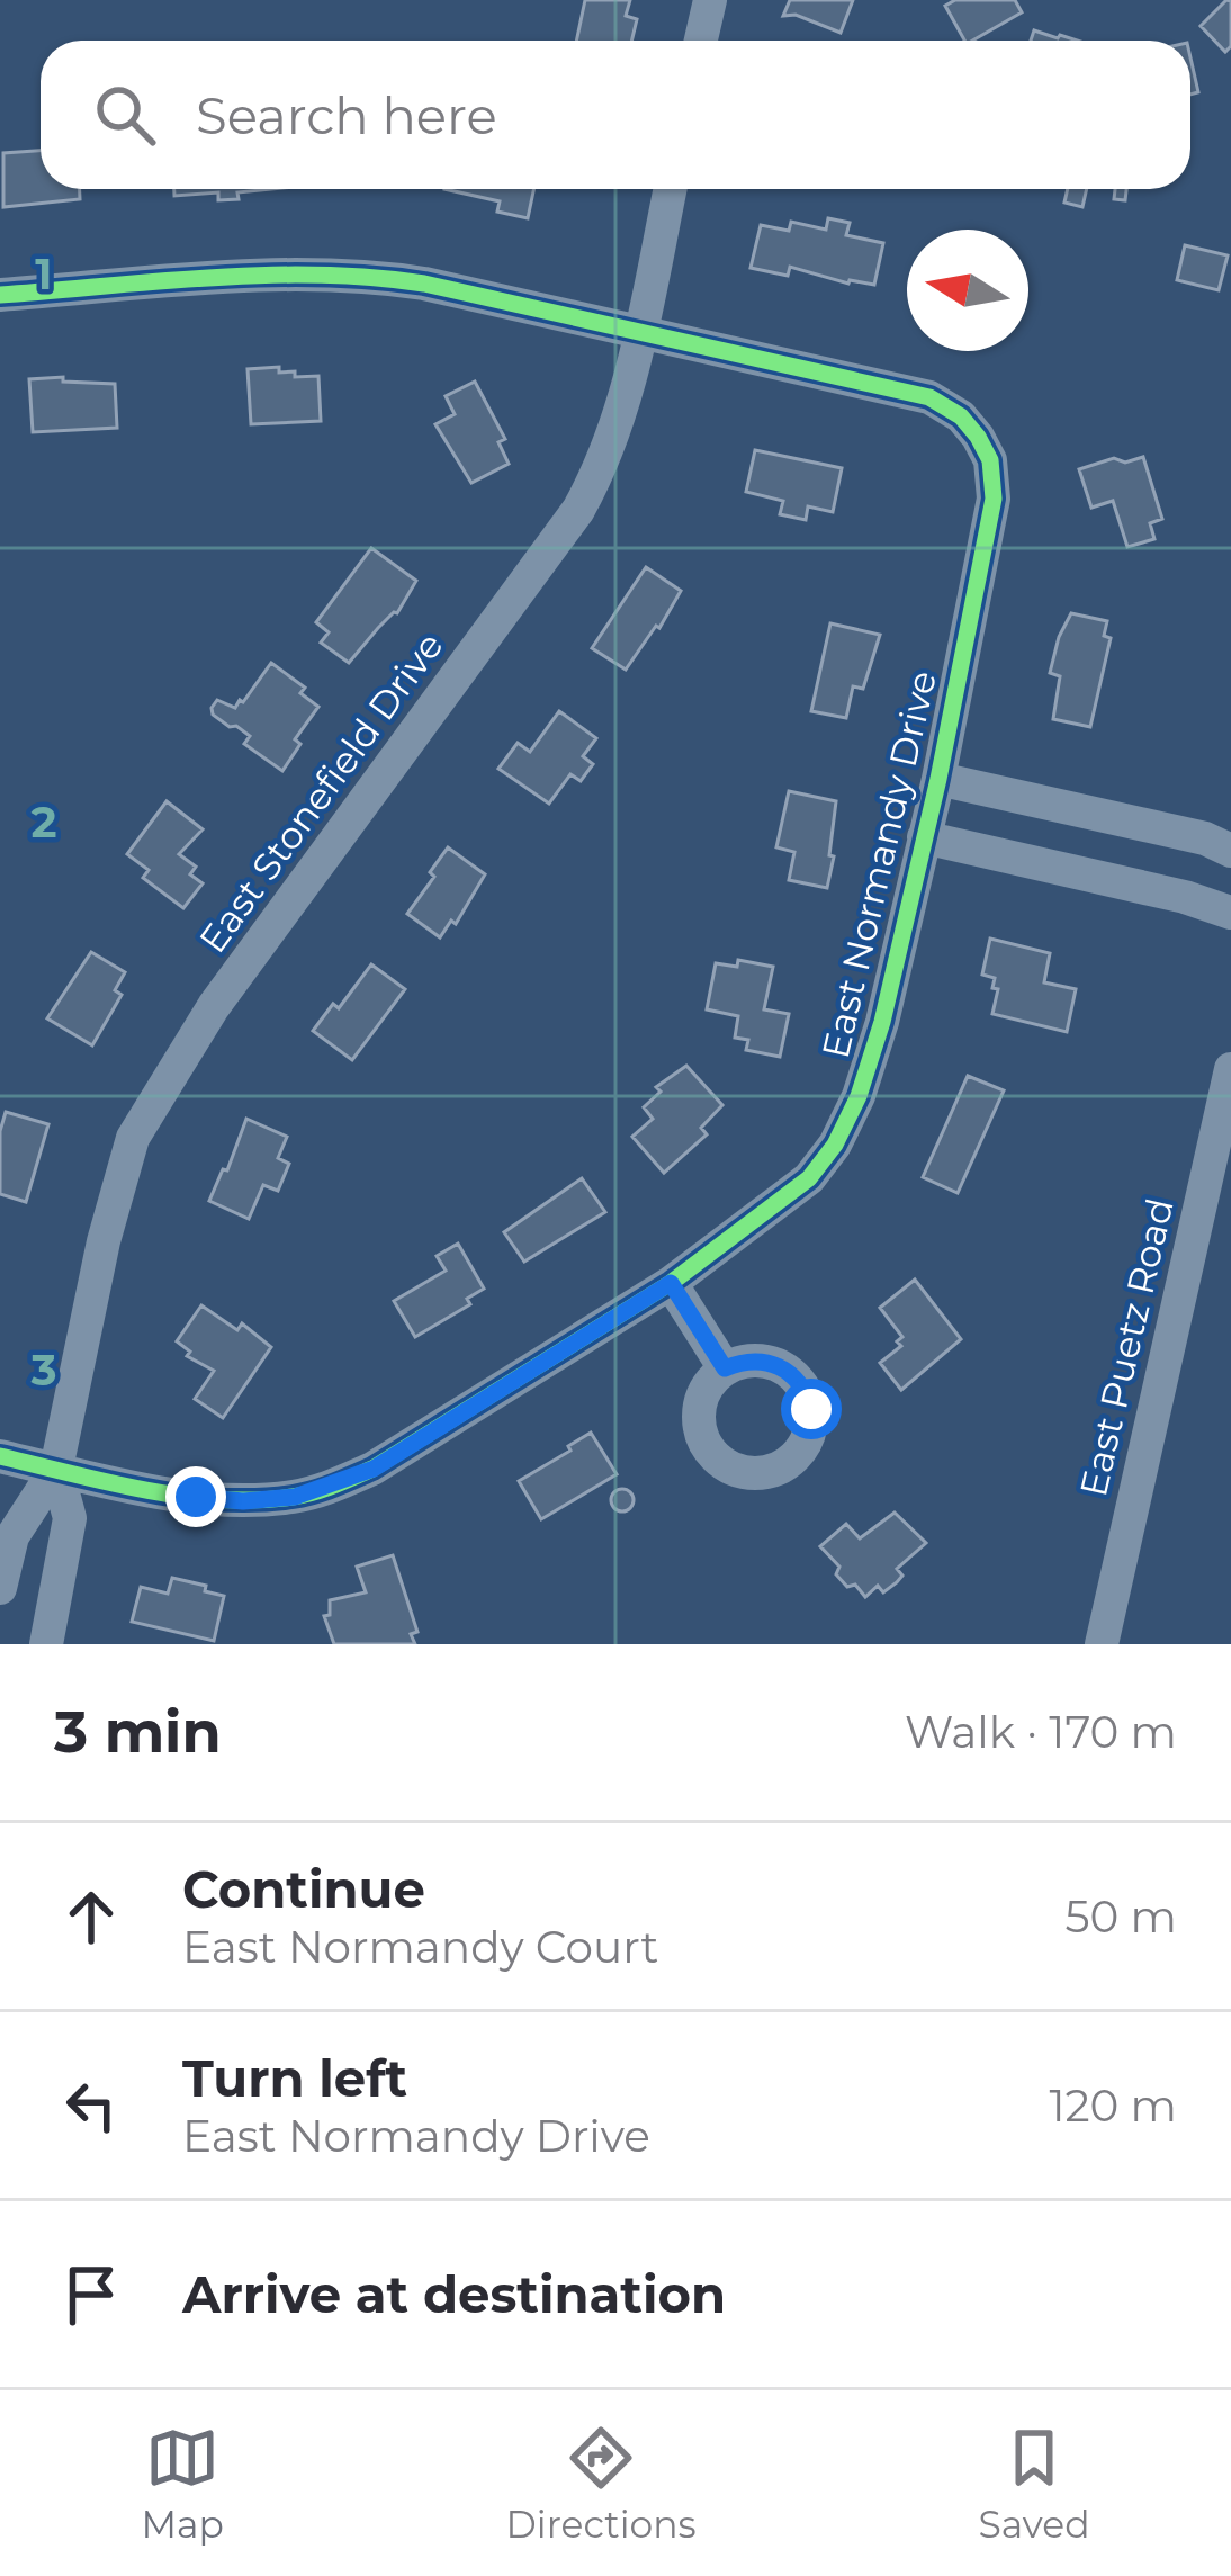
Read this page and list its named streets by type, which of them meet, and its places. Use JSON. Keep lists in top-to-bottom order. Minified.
{"streets":{"street":["East Stonefield Drive","East Normandy Drive","East Puetz Road"]},"crossings":[["East Stonefield Drive","East Normandy Drive"]],"north":"left","page":{"search":"Search here","heading":["3 min","Walk · 170 m"],"list":[["Continue","East Normandy Court","50 m"],["Turn left","East Normandy Drive","120 m"],"Arrive at destination"],"nav":["Map","Directions","Saved"]},"grid":{"rows":["1","2","3"]}}
